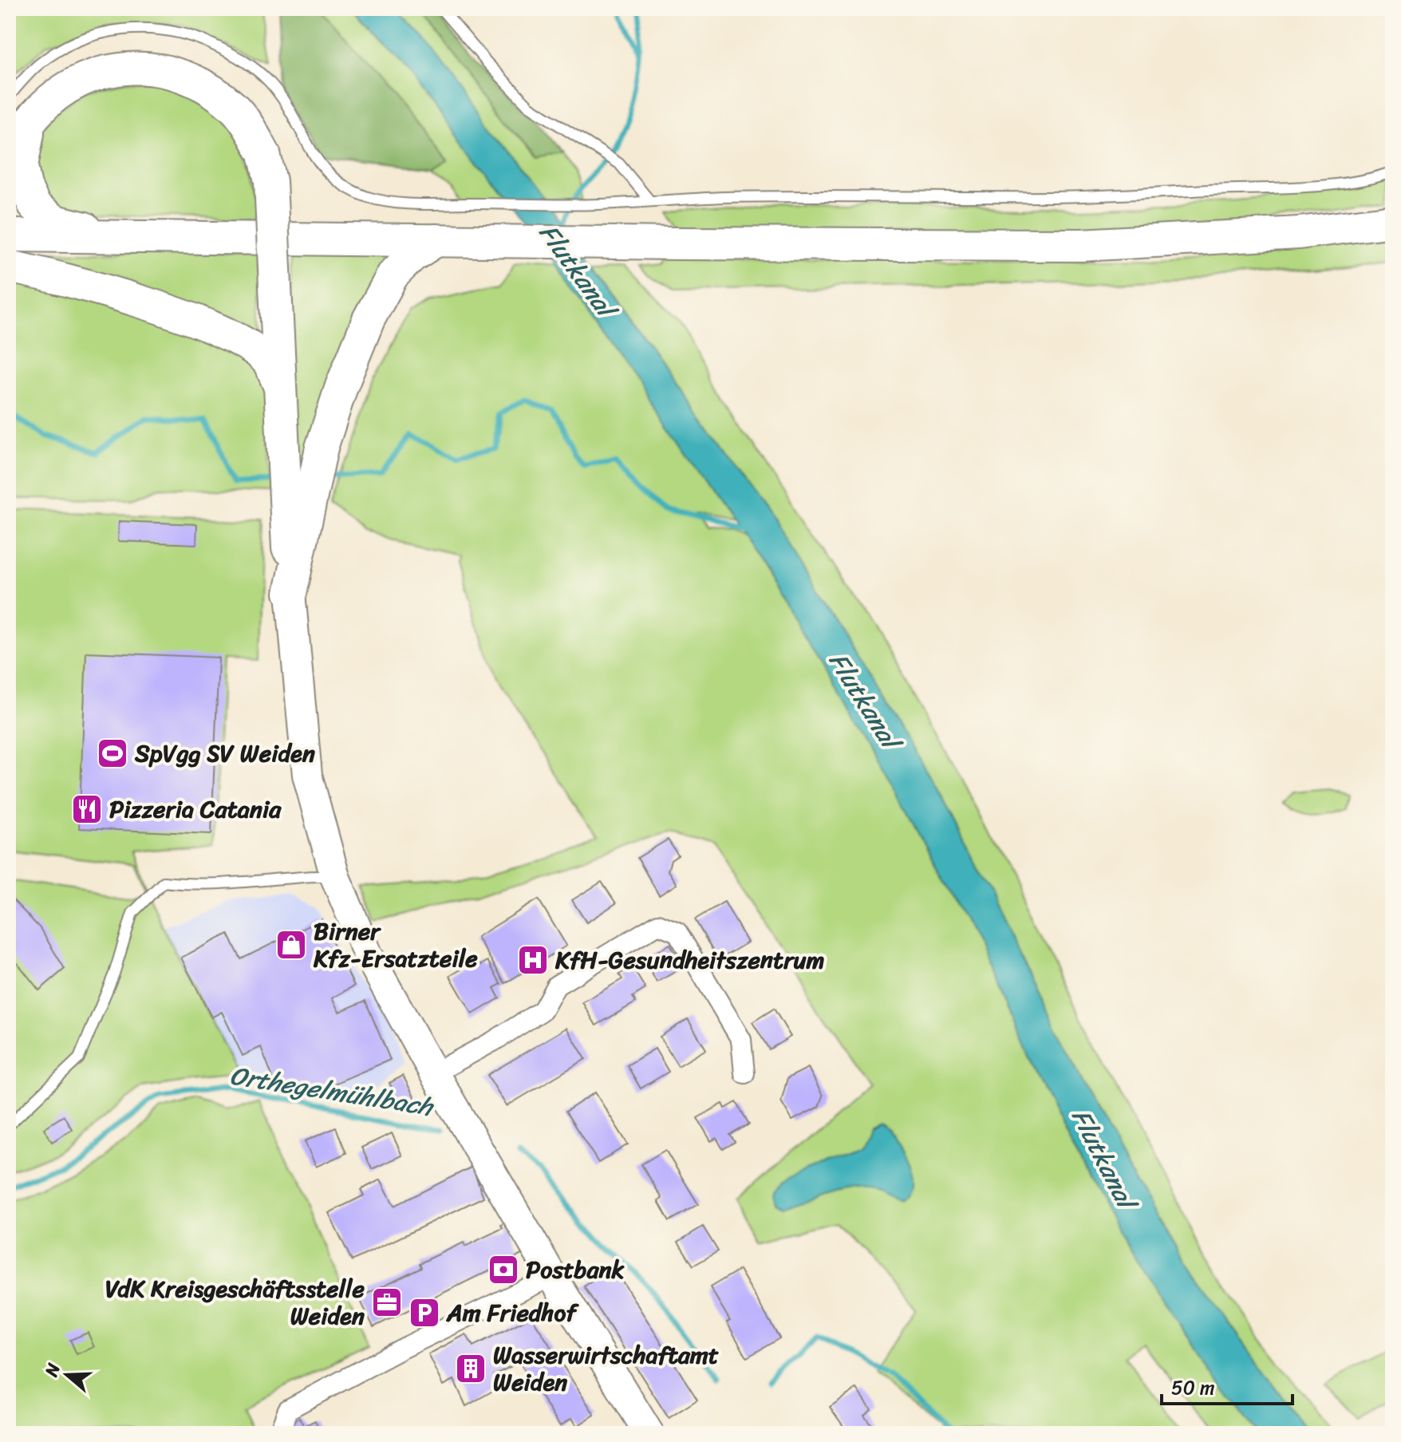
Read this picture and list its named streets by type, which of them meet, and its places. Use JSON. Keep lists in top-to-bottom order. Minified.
{"water":["Flutkanal","Orthegelmühlbach"],"places":{"sports":["SpVgg SV Weiden"],"restaurant":["Pizzeria Catania"],"shop":["Birner Kfz-Ersatzteile"],"hospital":["KfH-Gesundheitszentrum"],"bank":["Postbank"],"office":["VdK Kreisgeschäftsstelle Weiden"],"parking":["Am Friedhof"],"building":["Wasserwirtschaftamt Weiden"]},"scale_bar":"50 m","north":"left"}
